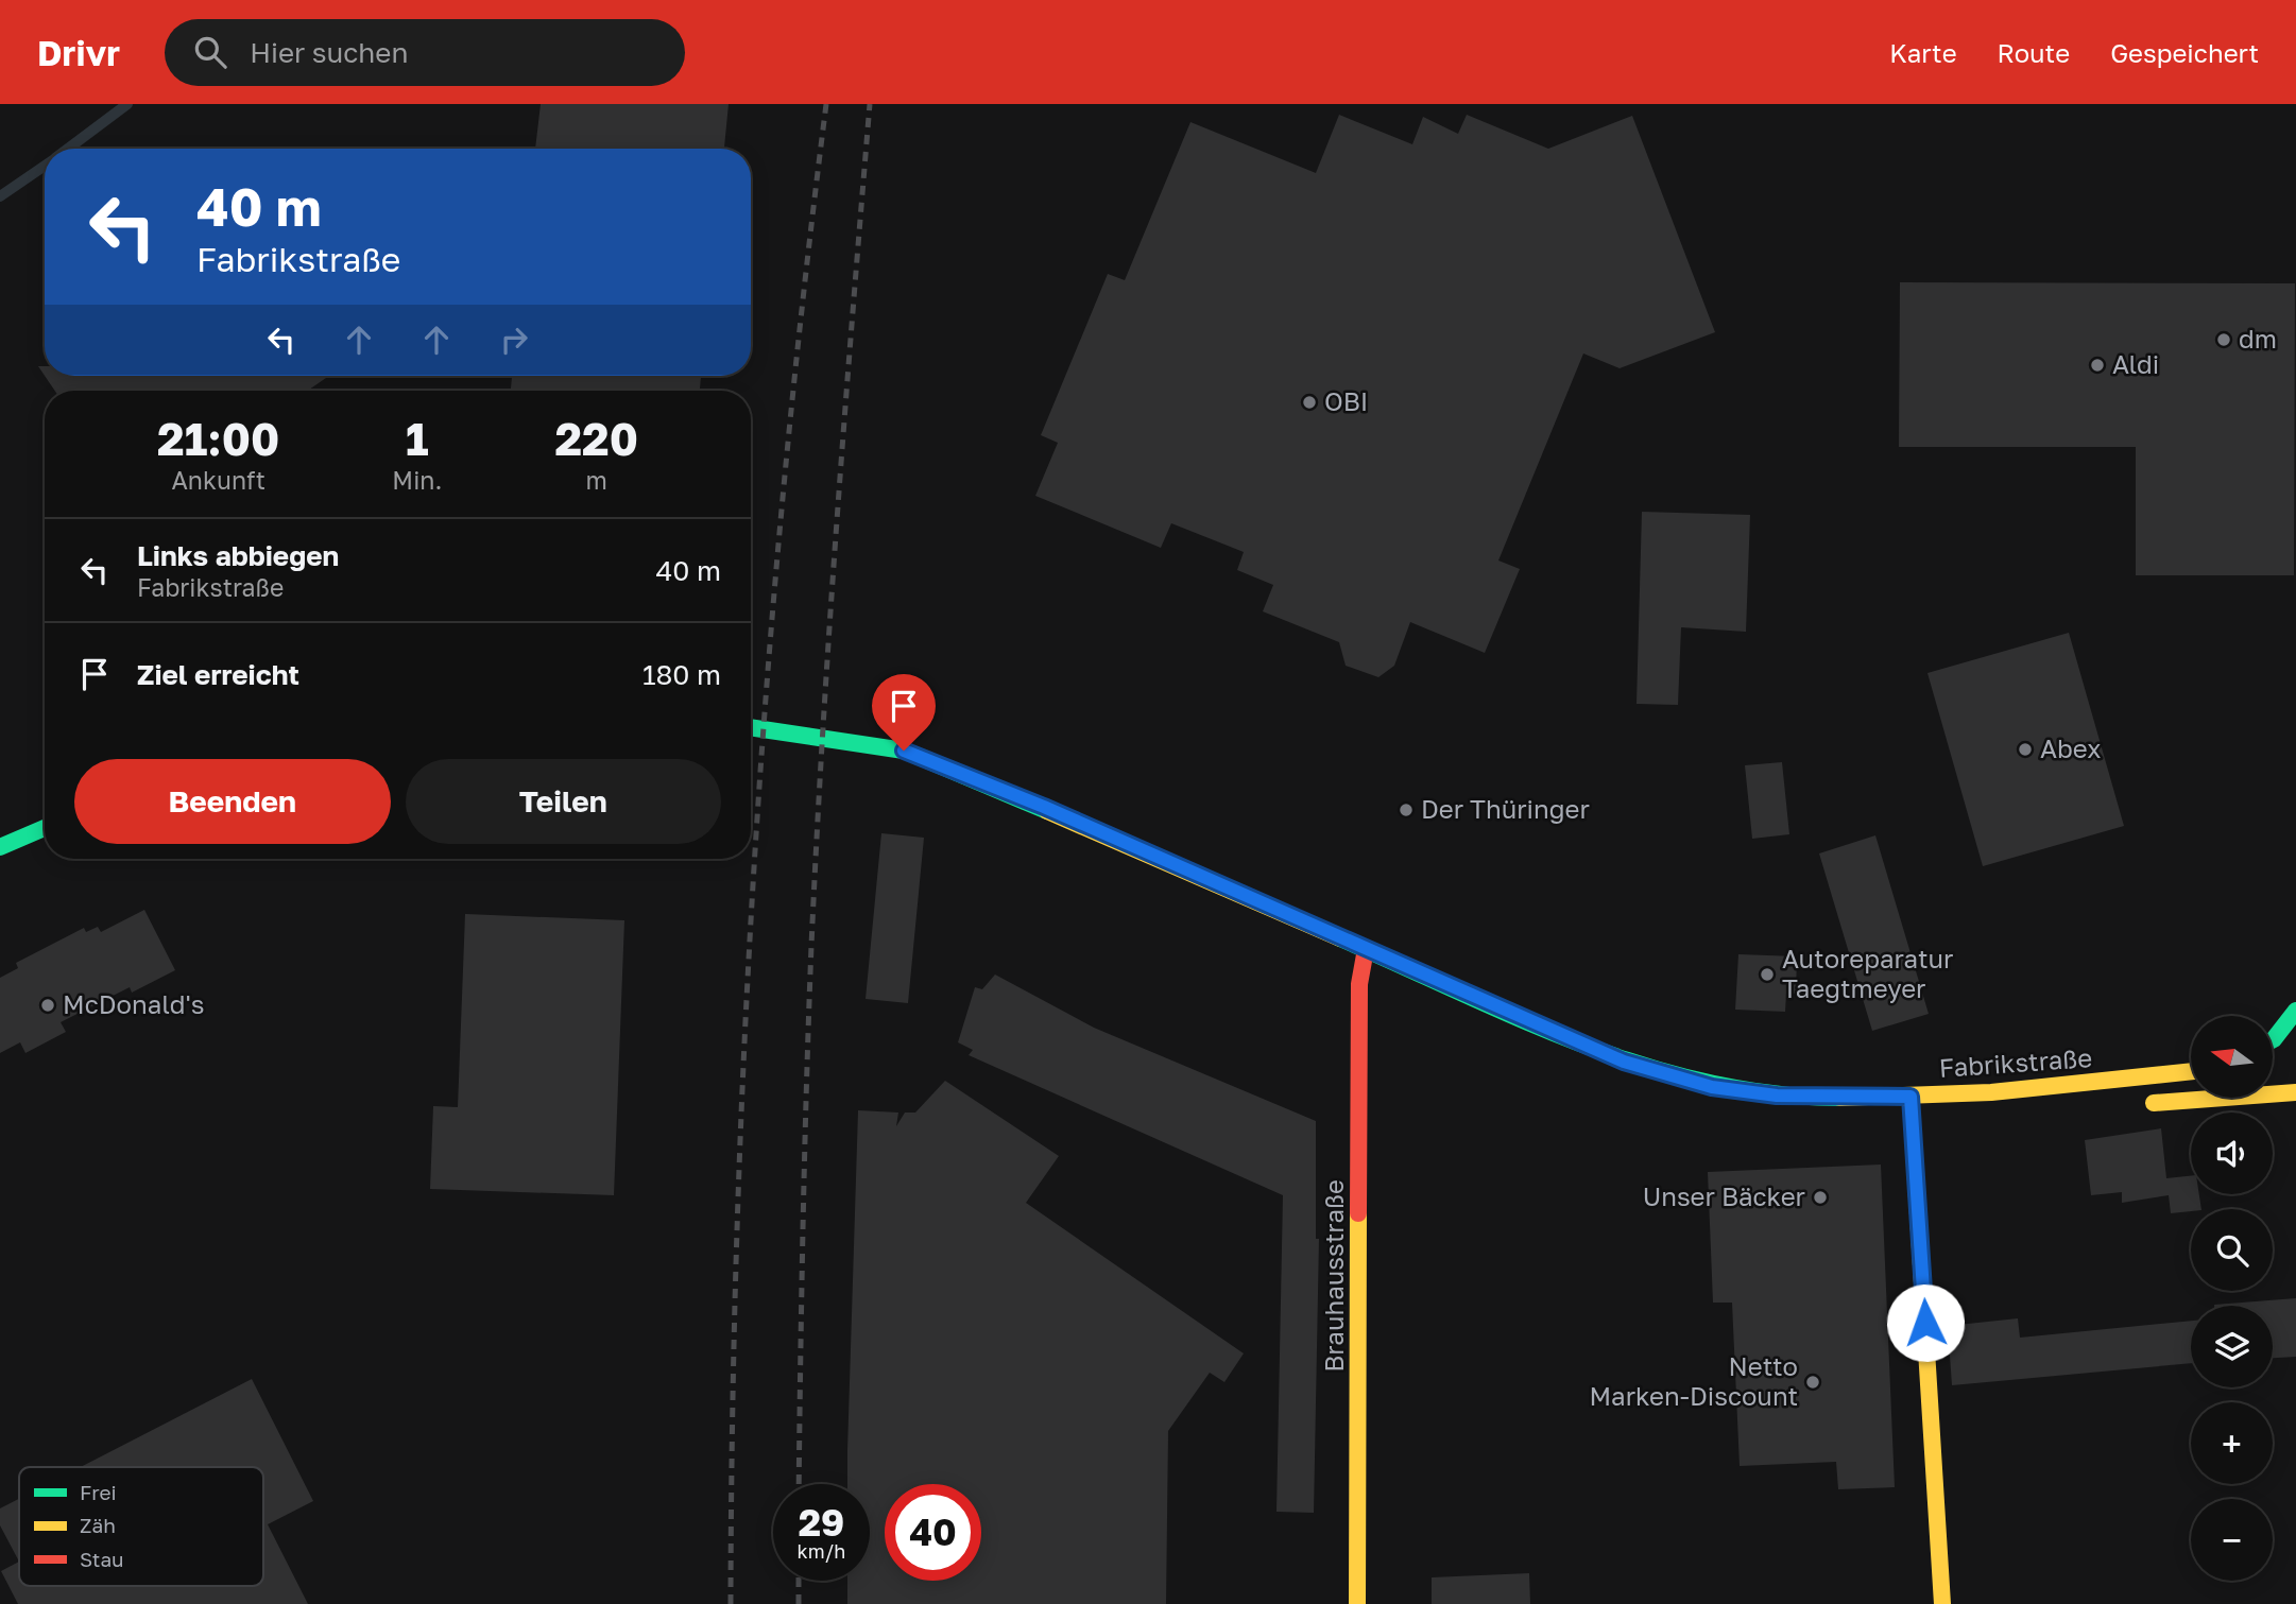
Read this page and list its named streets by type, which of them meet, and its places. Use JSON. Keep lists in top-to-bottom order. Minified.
{"streets":{"street":["Fabrikstraße","Brauhausstraße"]},"crossings":[["Fabrikstraße","Brauhausstraße"]],"places":["dm","Aldi","OBI","Abex","Der Thüringer","Autoreparatur Taegtmeyer","McDonald's","Unser Bäcker","Netto Marken-Discount"],"legend":["Frei","Zäh","Stau"],"north":"left","page":{"header":"Drivr","search":"Hier suchen","nav":["Karte","Route","Gespeichert"],"turn":["40 m","Fabrikstraße"],"eta":["21:00","Ankunft","1","Min.","220","m"],"list":[{"name":"Links abbiegen","note":"Fabrikstraße","value":"40 m"},{"name":"Ziel erreicht","value":"180 m"}],"buttons":["Beenden","Teilen"],"map_buttons":["+","−"],"speed":"29 km/h","limit":"40"}}
